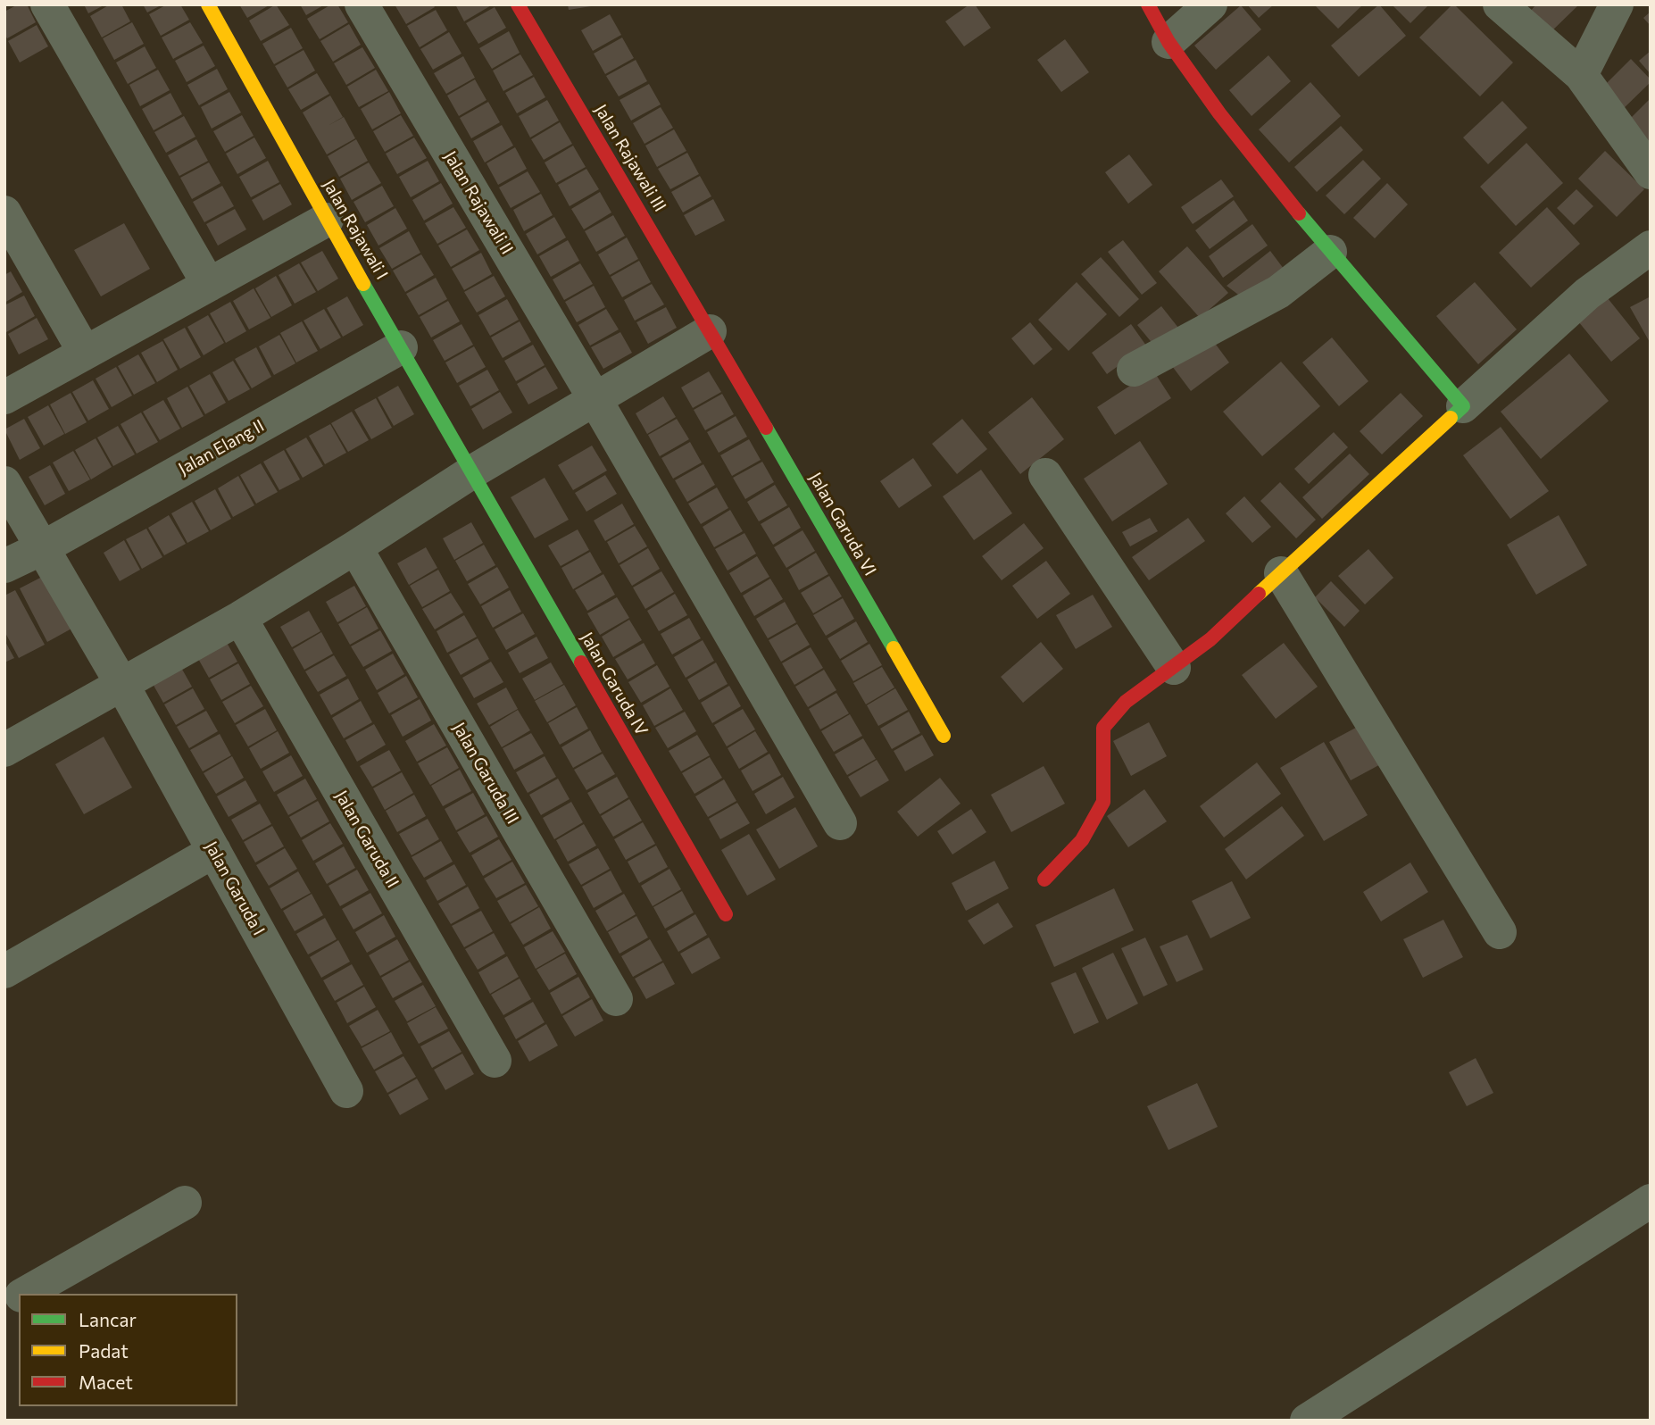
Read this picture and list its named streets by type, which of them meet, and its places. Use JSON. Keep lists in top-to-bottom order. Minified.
{"streets":{"street":["Jalan Rajawali III","Jalan Rajawali II","Jalan Rajawali I","Jalan Elang II","Jalan Garuda VI","Jalan Garuda IV","Jalan Garuda III","Jalan Garuda II","Jalan Garuda I"]},"crossings":[["Jalan Rajawali III","Jalan Garuda VI"],["Jalan Rajawali I","Jalan Elang II"],["Jalan Rajawali I","Jalan Garuda IV"],["Jalan Elang II","Jalan Garuda I"]],"legend":["Lancar","Padat","Macet"]}
